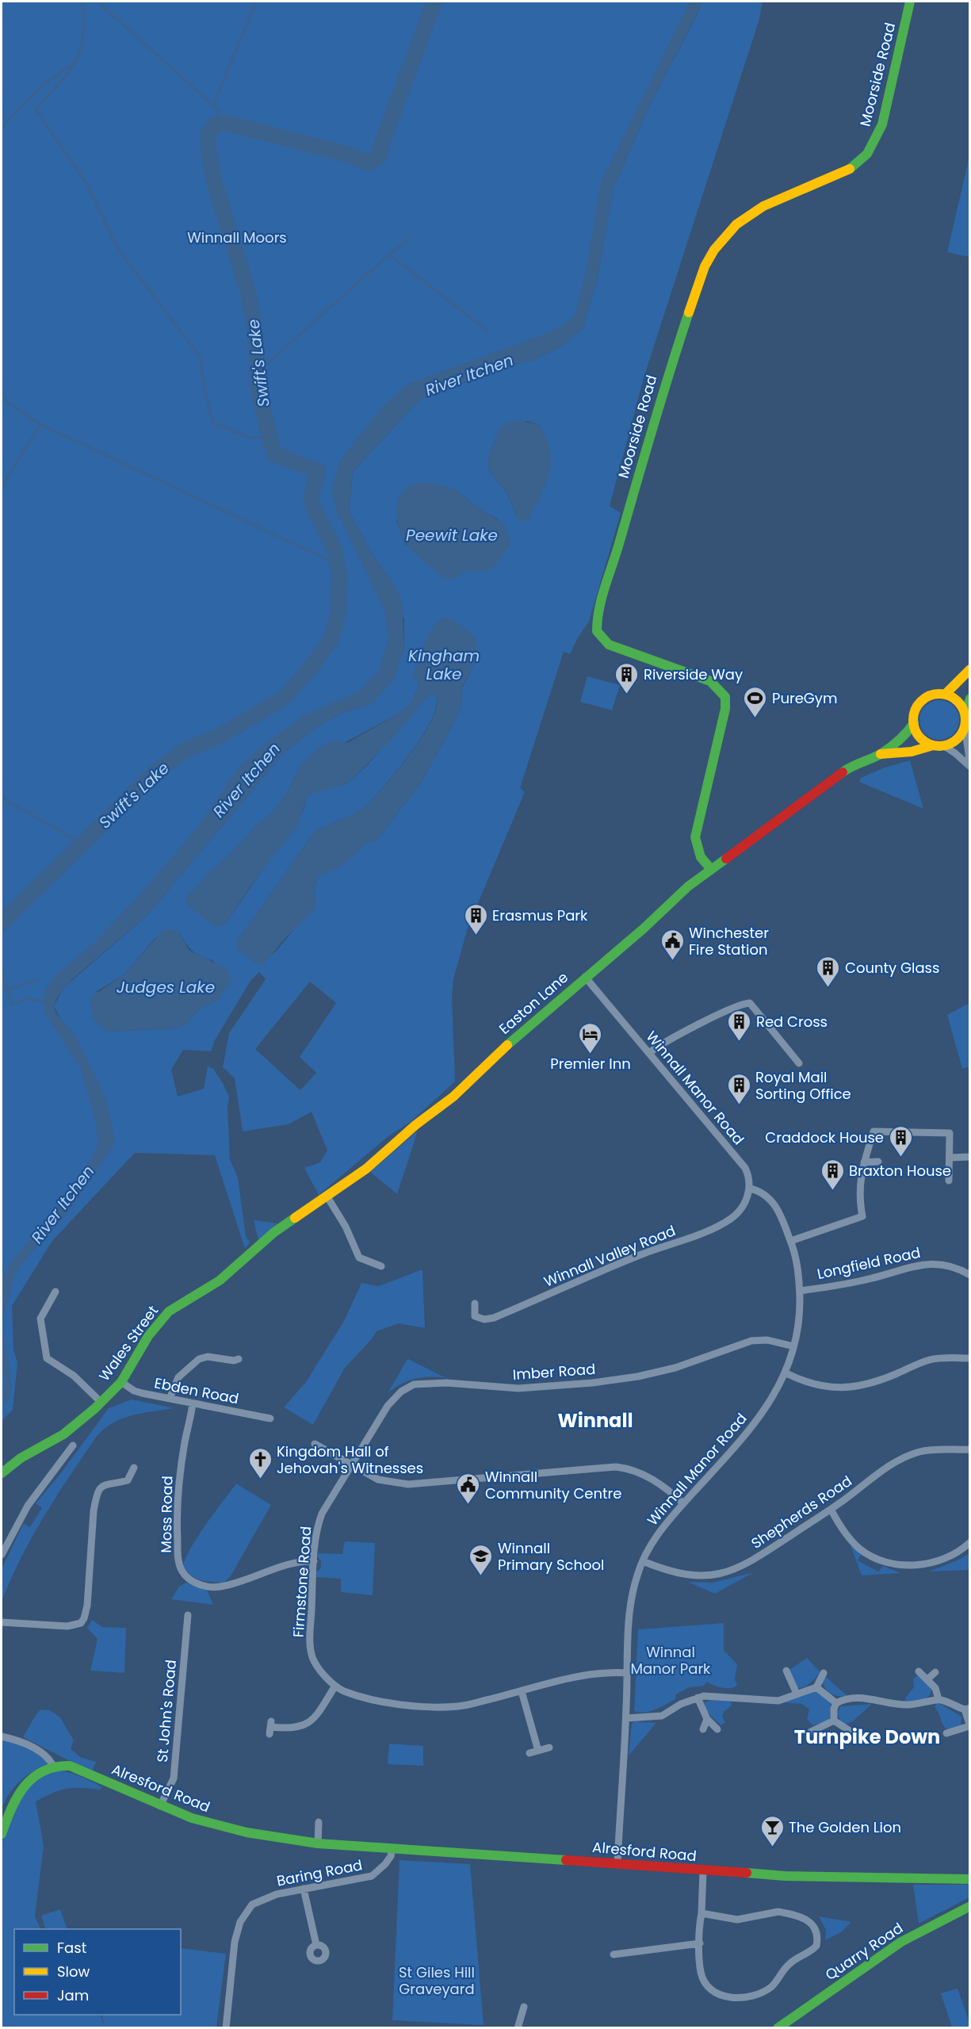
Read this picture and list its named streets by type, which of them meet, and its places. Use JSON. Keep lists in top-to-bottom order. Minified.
{"streets":{"street":["Moorside Road","Easton Lane","Winnall Manor Road","Winnall Valley Road","Longfield Road","Wales Street","Imber Road","Ebden Road","Shepherds Road","Moss Road","Firmstone Road","St John's Road","Alresford Road","Baring Road","Quarry Road"]},"crossings":[["Moorside Road","Easton Lane"],["Easton Lane","Winnall Manor Road"],["Easton Lane","Wales Street"],["Winnall Manor Road","Winnall Valley Road"],["Winnall Manor Road","Longfield Road"],["Winnall Manor Road","Imber Road"],["Winnall Manor Road","Shepherds Road"],["Winnall Manor Road","Firmstone Road"],["Winnall Manor Road","Alresford Road"],["Wales Street","Ebden Road"],["Imber Road","Firmstone Road"],["Ebden Road","Moss Road"],["Moss Road","Firmstone Road"],["St John's Road","Alresford Road"],["Alresford Road","Baring Road"]],"districts":["Winnall","Turnpike Down"],"water":["Swift's Lake","River Itchen","Peewit Lake","Kingham Lake","Judges Lake"],"parks":["Winnall Moors","Winnal Manor Park","St Giles Hill Graveyard"],"places":{"building":["Riverside Way","Erasmus Park","County Glass","Red Cross","Royal Mail Sorting Office","Craddock House","Braxton House"],"sports":["PureGym"],"public building":["Winchester Fire Station","Winnall Community Centre"],"hotel":["Premier Inn"],"church":["Kingdom Hall of Jehovah's Witnesses"],"school or university":["Winnall Primary School"],"bar":["The Golden Lion"]},"legend":["Fast","Slow","Jam"]}
